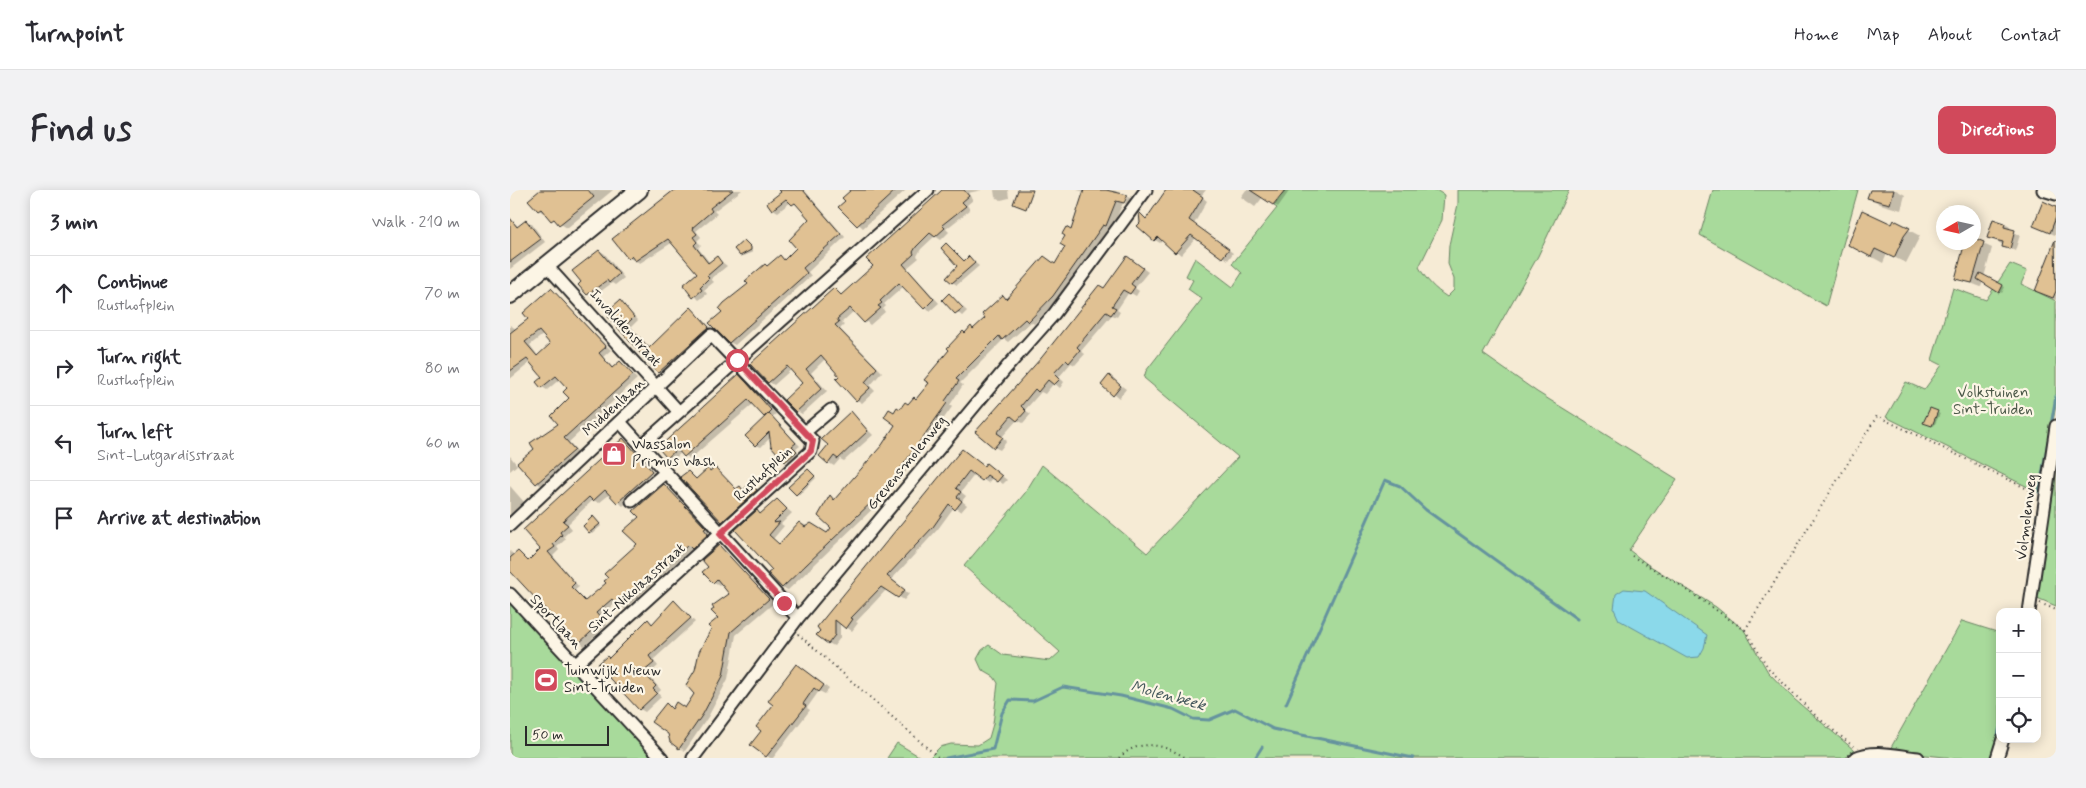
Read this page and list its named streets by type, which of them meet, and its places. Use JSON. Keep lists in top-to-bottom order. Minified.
{"streets":{"street":["Invalidenstraat","Middenlaan","Grevensmolenweg","Rusthofplein","Volmolenweg","Sint-Nikolaasstraat","Sportlaan"]},"crossings":[["Invalidenstraat","Middenlaan"],["Middenlaan","Rusthofplein"],["Rusthofplein","Sint-Nikolaasstraat"],["Sint-Nikolaasstraat","Sportlaan"]],"water":["Molenbeek"],"parks":["Volkstuinen Sint-Truiden"],"places":{"shop":["Wassalon Primus Wash"],"sports":["Tuinwijk Nieuw Sint-Truiden"]},"scale_bar":"50 m","north":"left","page":{"header":"Turnpoint","nav":["Home","Map","About","Contact"],"buttons":"Directions","title":"Find us","heading":["3 min","Walk · 210 m"],"list":[["Continue","Rusthofplein","70 m"],["Turn right","Rusthofplein","80 m"],["Turn left","Sint-Lutgardisstraat","60 m"],"Arrive at destination"],"map_buttons":["+","−"],"scale":"50 m"}}
